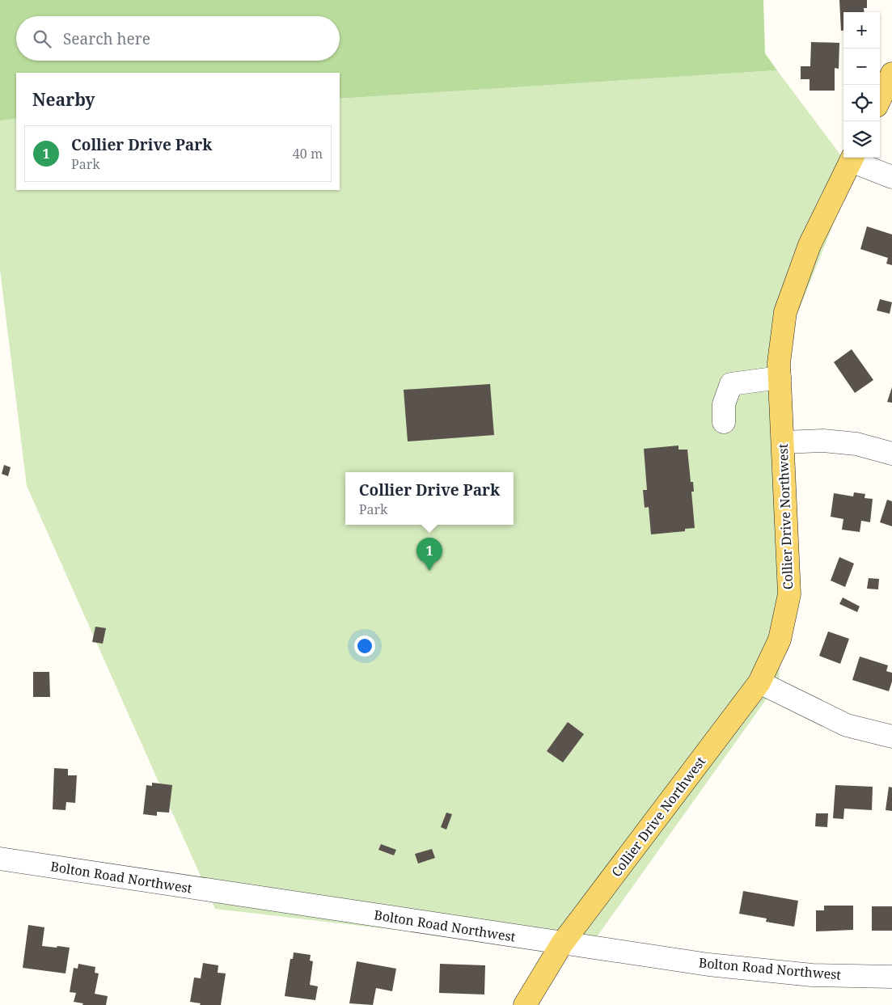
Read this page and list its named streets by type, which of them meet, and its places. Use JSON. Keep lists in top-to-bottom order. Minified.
{"streets":{"main road":["Collier Drive Northwest"],"street":["Bolton Road Northwest"]},"crossings":[["Collier Drive Northwest","Bolton Road Northwest"]],"page":{"map_buttons":["+","−"],"search":"Search here","heading":"Nearby","list":[{"mark":"1","name":"Collier Drive Park","note":"Park","value":"40 m"}],"popup":["Collier Drive Park","Park"],"pins":"1"}}
